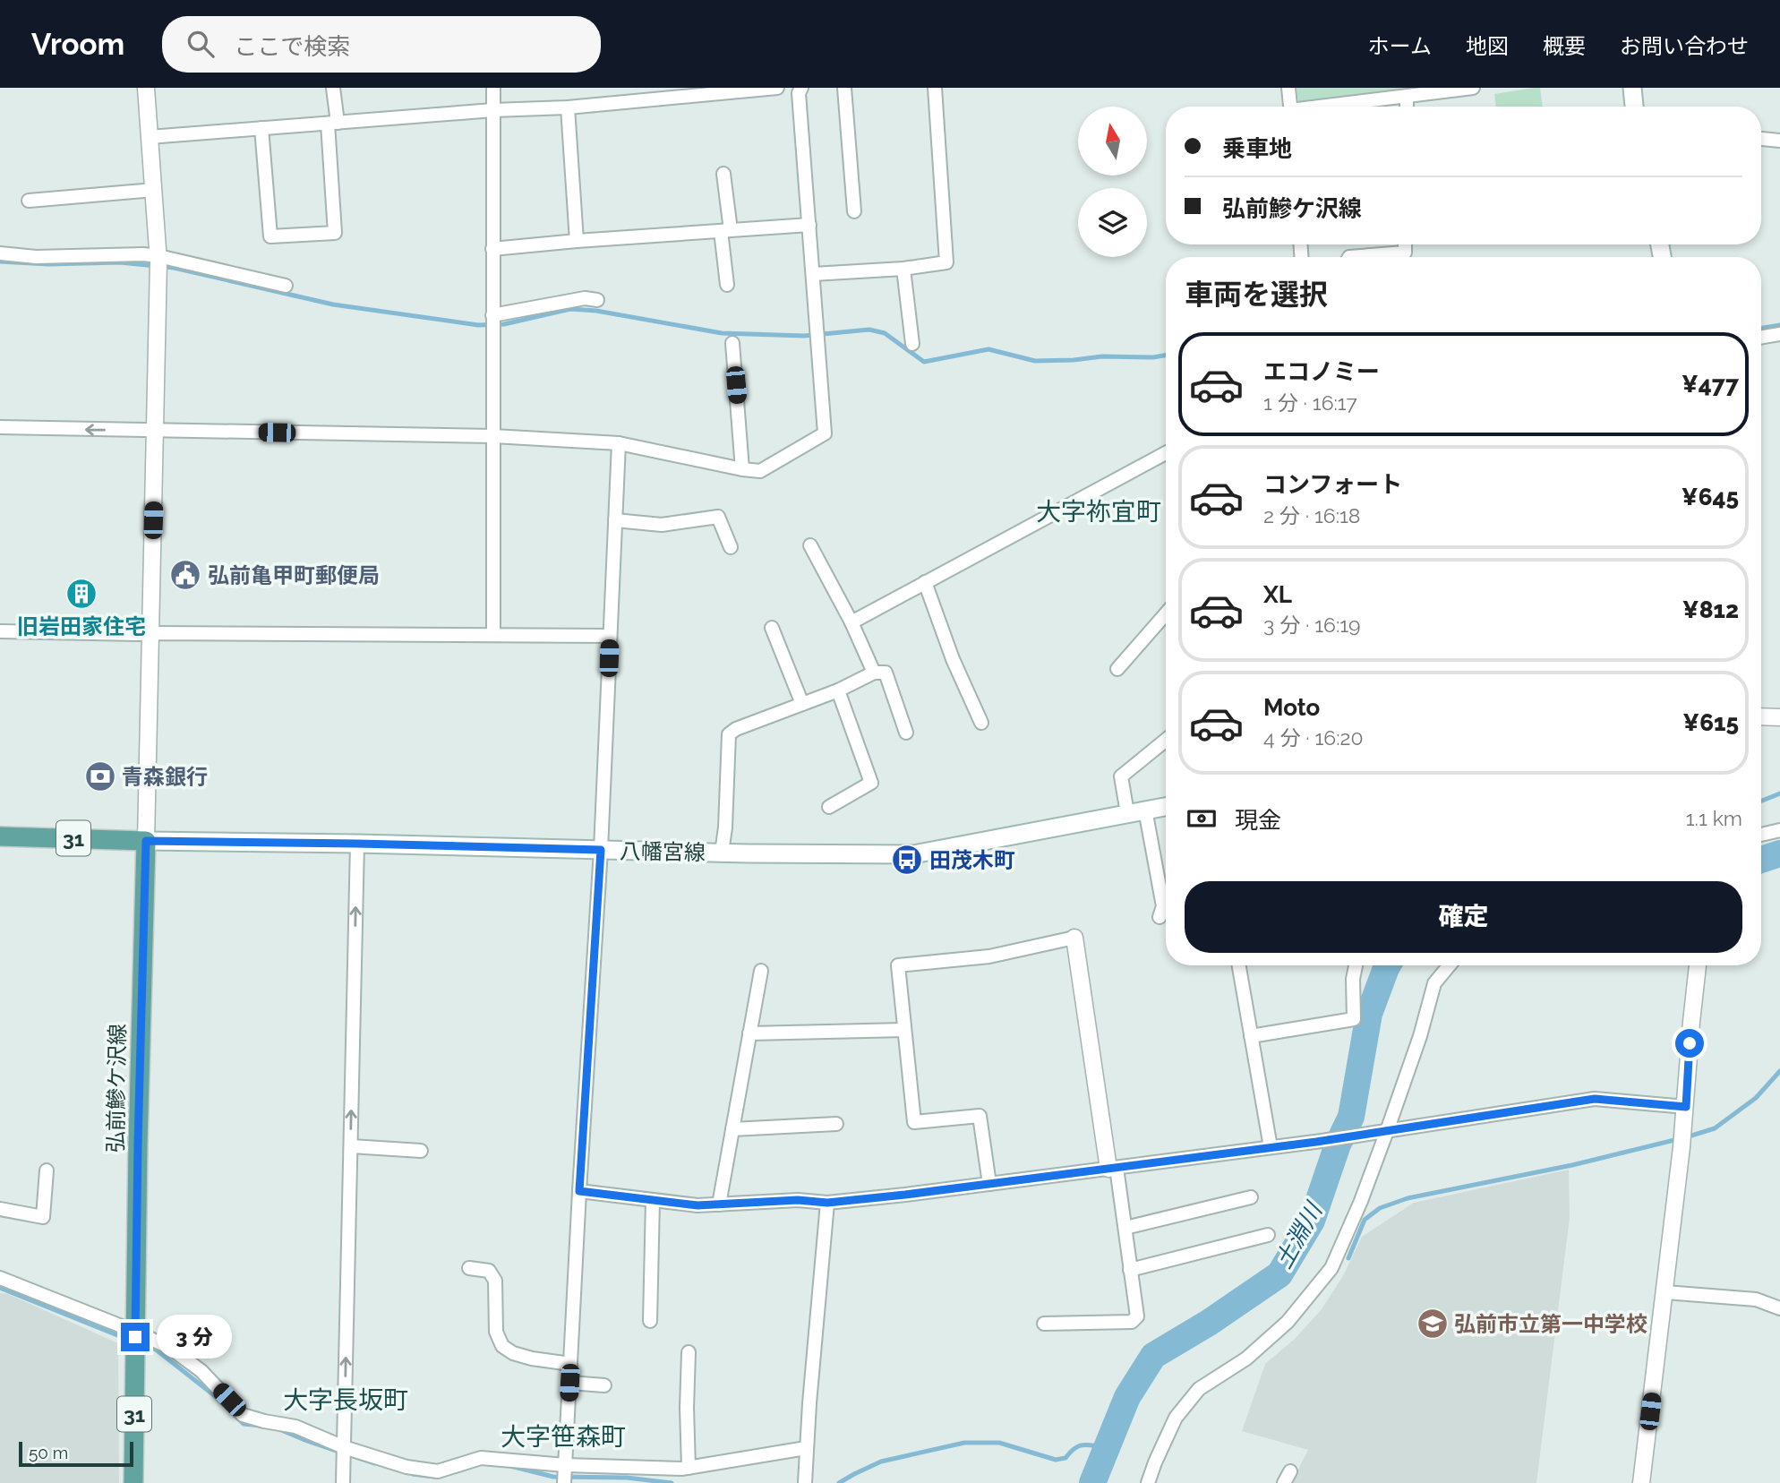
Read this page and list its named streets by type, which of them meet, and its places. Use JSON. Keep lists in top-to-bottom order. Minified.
{"streets":{"main road":["31","八幡宮線","弘前鰺ケ沢線"]},"crossings":[["31","八幡宮線"],["31","弘前鰺ケ沢線"],["八幡宮線","弘前鰺ケ沢線"]],"districts":["大字祢宜町","大字長坂町","大字笹森町"],"water":["土淵川"],"places":{"public building":["弘前亀甲町郵便局"],"building":["旧岩田家住宅"],"bank":["青森銀行"],"bus stop":["田茂木町"],"school or university":["弘前市立第一中学校"]},"scale_bar":"50 m","north":"top","page":{"header":"Vroom","search":"ここで検索","nav":["ホーム","地図","概要","お問い合わせ"],"banner":["乗車地","弘前鰺ケ沢線"],"heading":"車両を選択","list":[{"name":"エコノミー","note":"1 分 · 16:17","value":"¥477"},{"name":"コンフォート","note":"2 分 · 16:18","value":"¥645"},{"name":"XL","note":"3 分 · 16:19","value":"¥812"},{"name":"Moto","note":"4 分 · 16:20","value":"¥615"}],"pay":["現金","1.1 km"],"buttons":"確定","bubble":"3 分","scale":"50 m"}}
